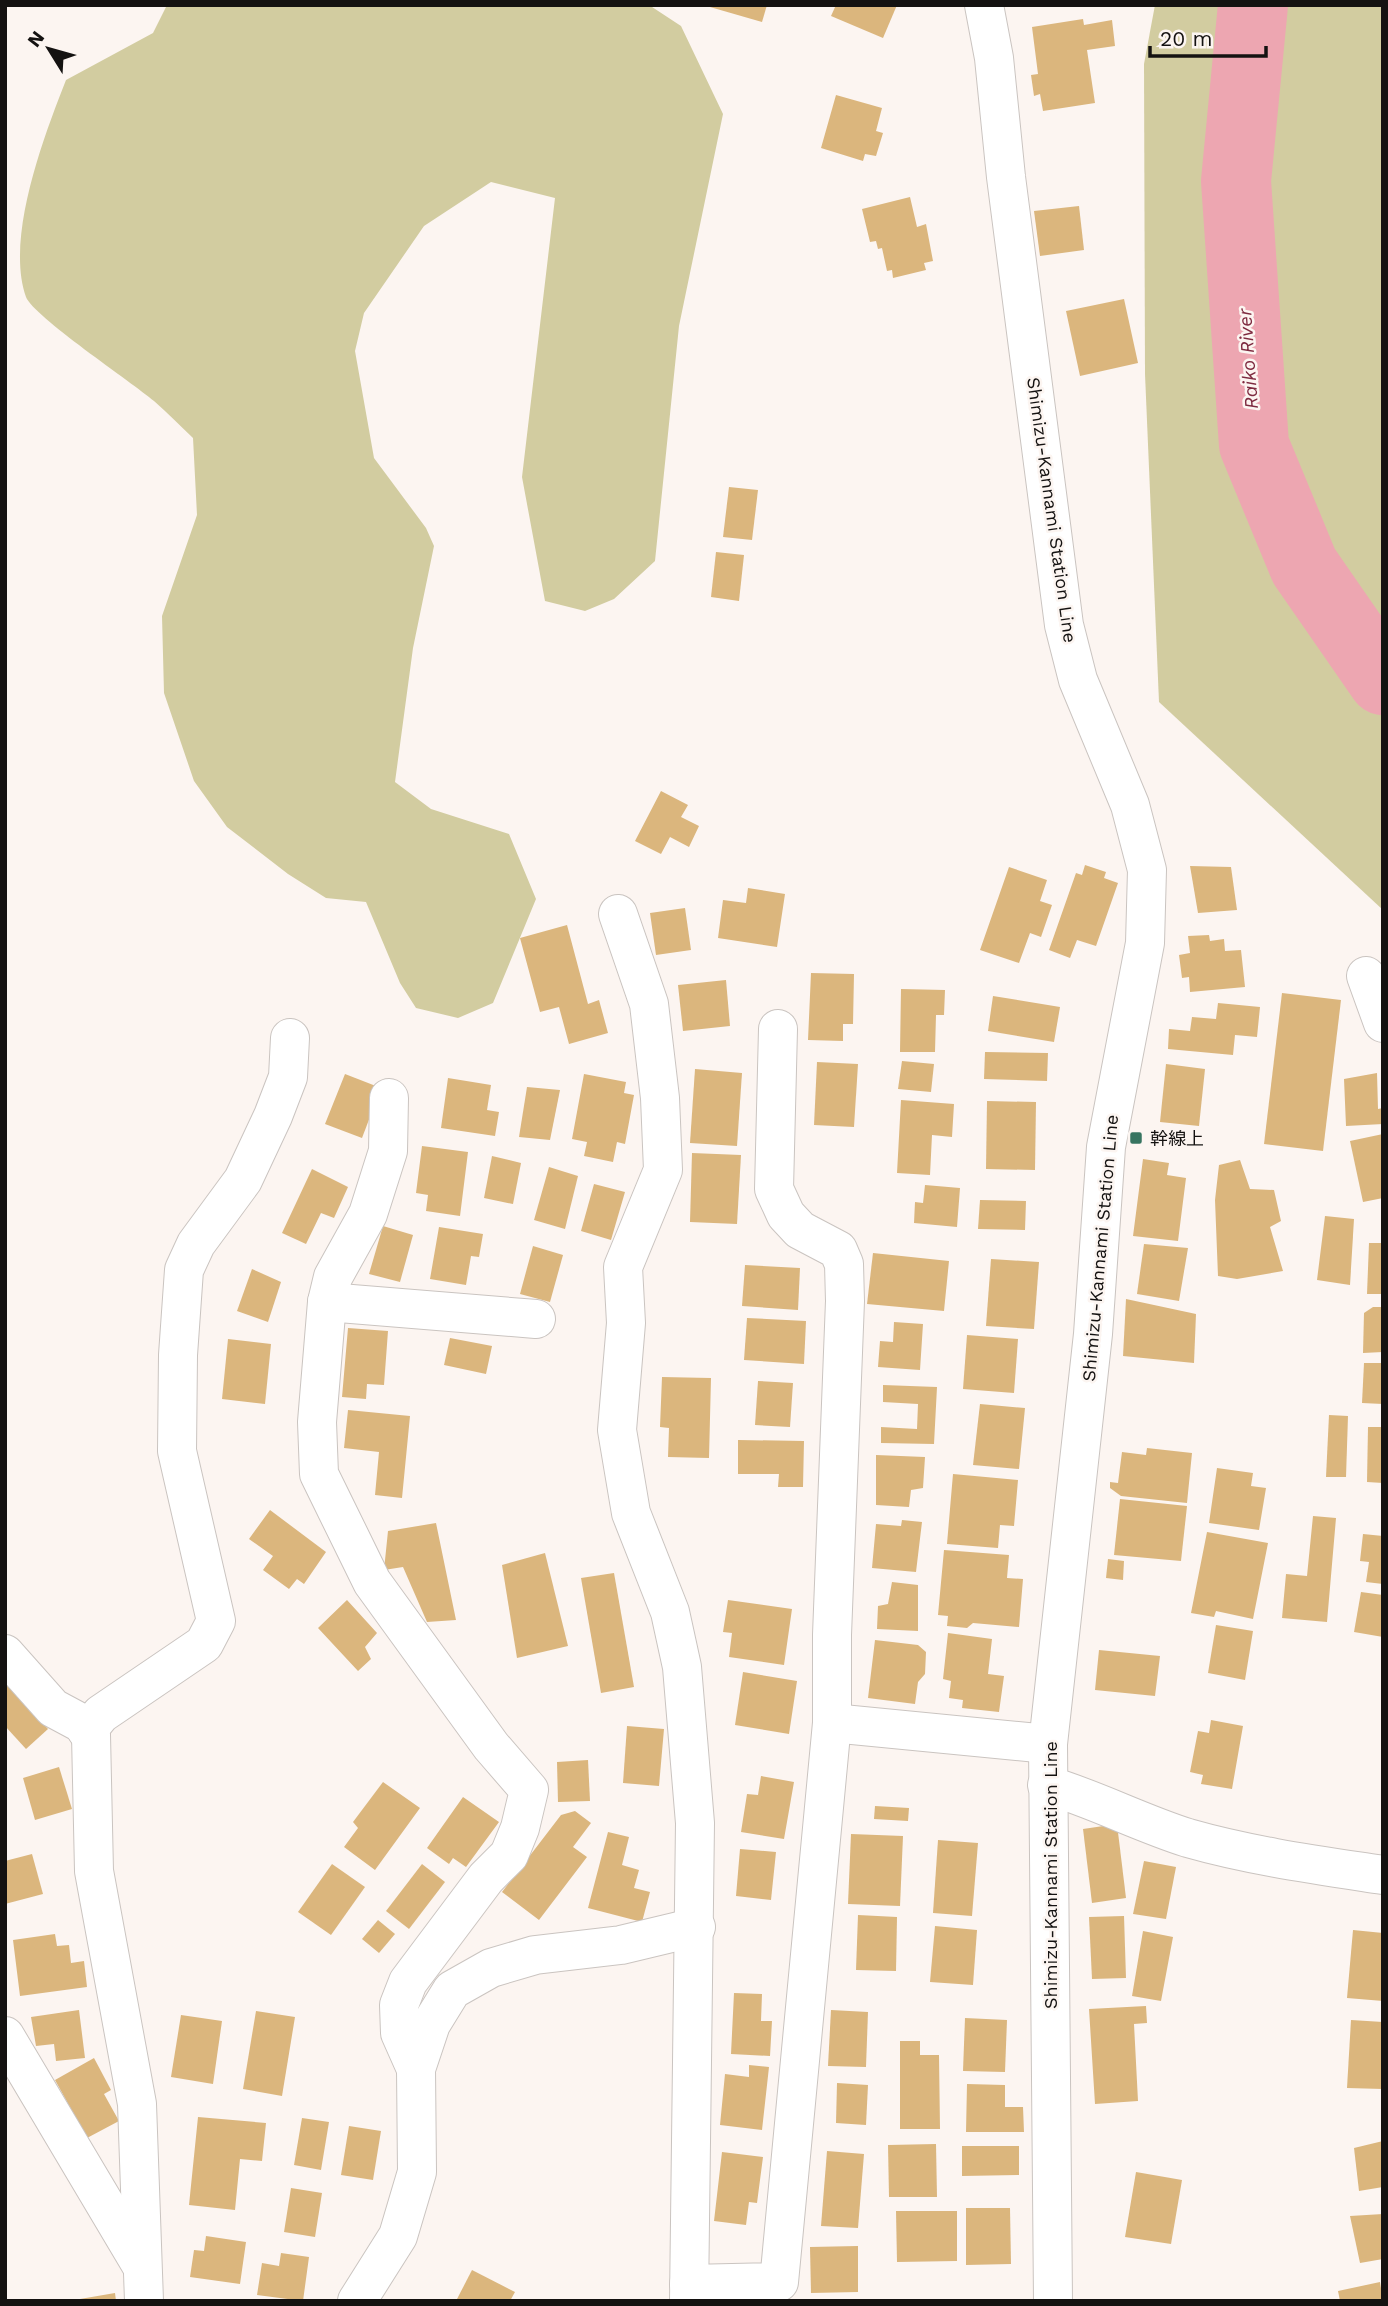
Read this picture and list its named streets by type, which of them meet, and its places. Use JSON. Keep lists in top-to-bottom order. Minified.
{"streets":{"street":["Shimizu-Kannami Station Line"]},"water":["Raiko River"],"places":{"transit":["幹線上"]},"scale_bar":"20 m","north":"top left"}
